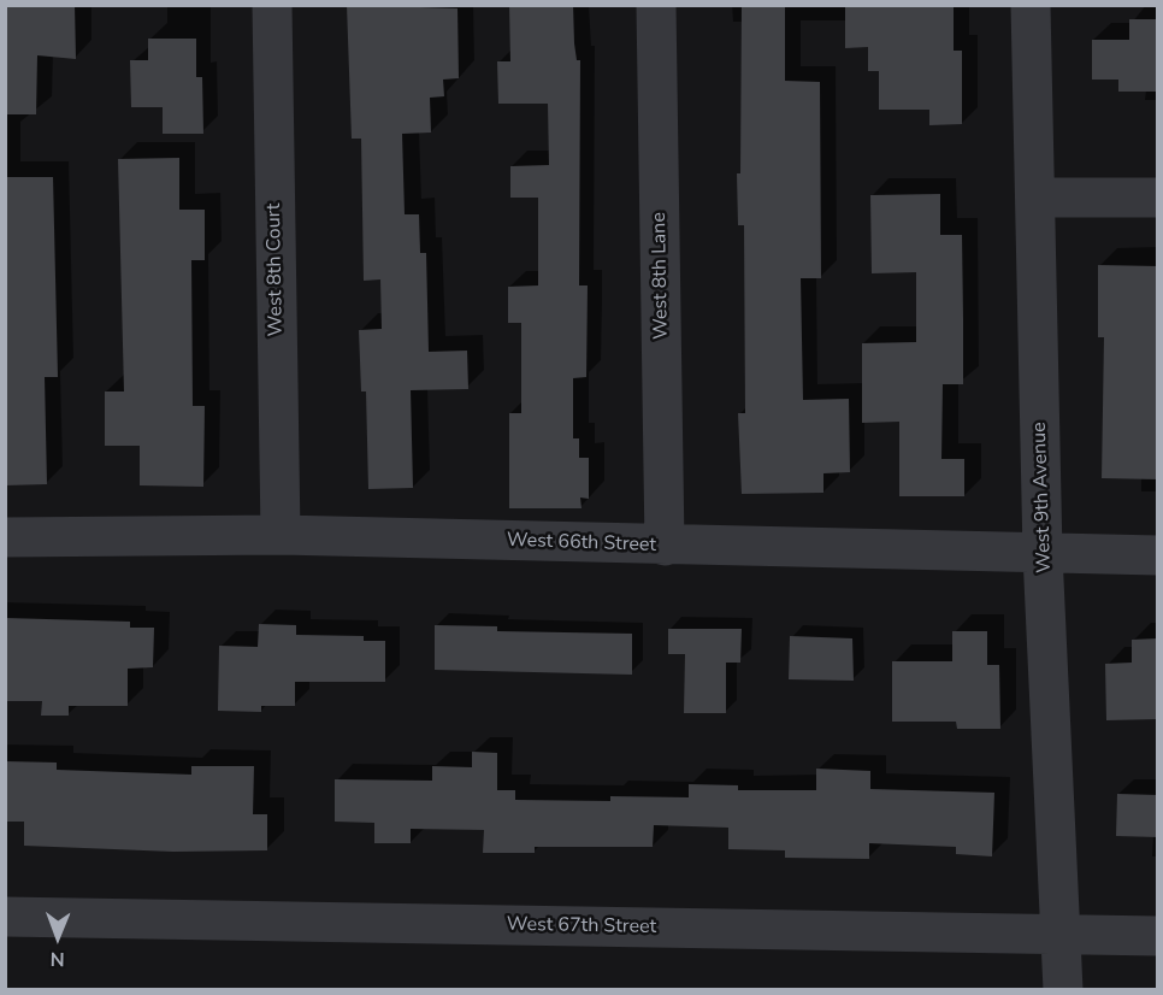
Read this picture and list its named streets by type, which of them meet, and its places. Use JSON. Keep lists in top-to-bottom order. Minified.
{"streets":{"street":["West 8th Court","West 8th Lane","West 9th Avenue","West 66th Street","West 67th Street"]},"crossings":[["West 8th Court","West 66th Street"],["West 8th Lane","West 66th Street"],["West 9th Avenue","West 66th Street"],["West 9th Avenue","West 67th Street"]],"north":"bottom"}
